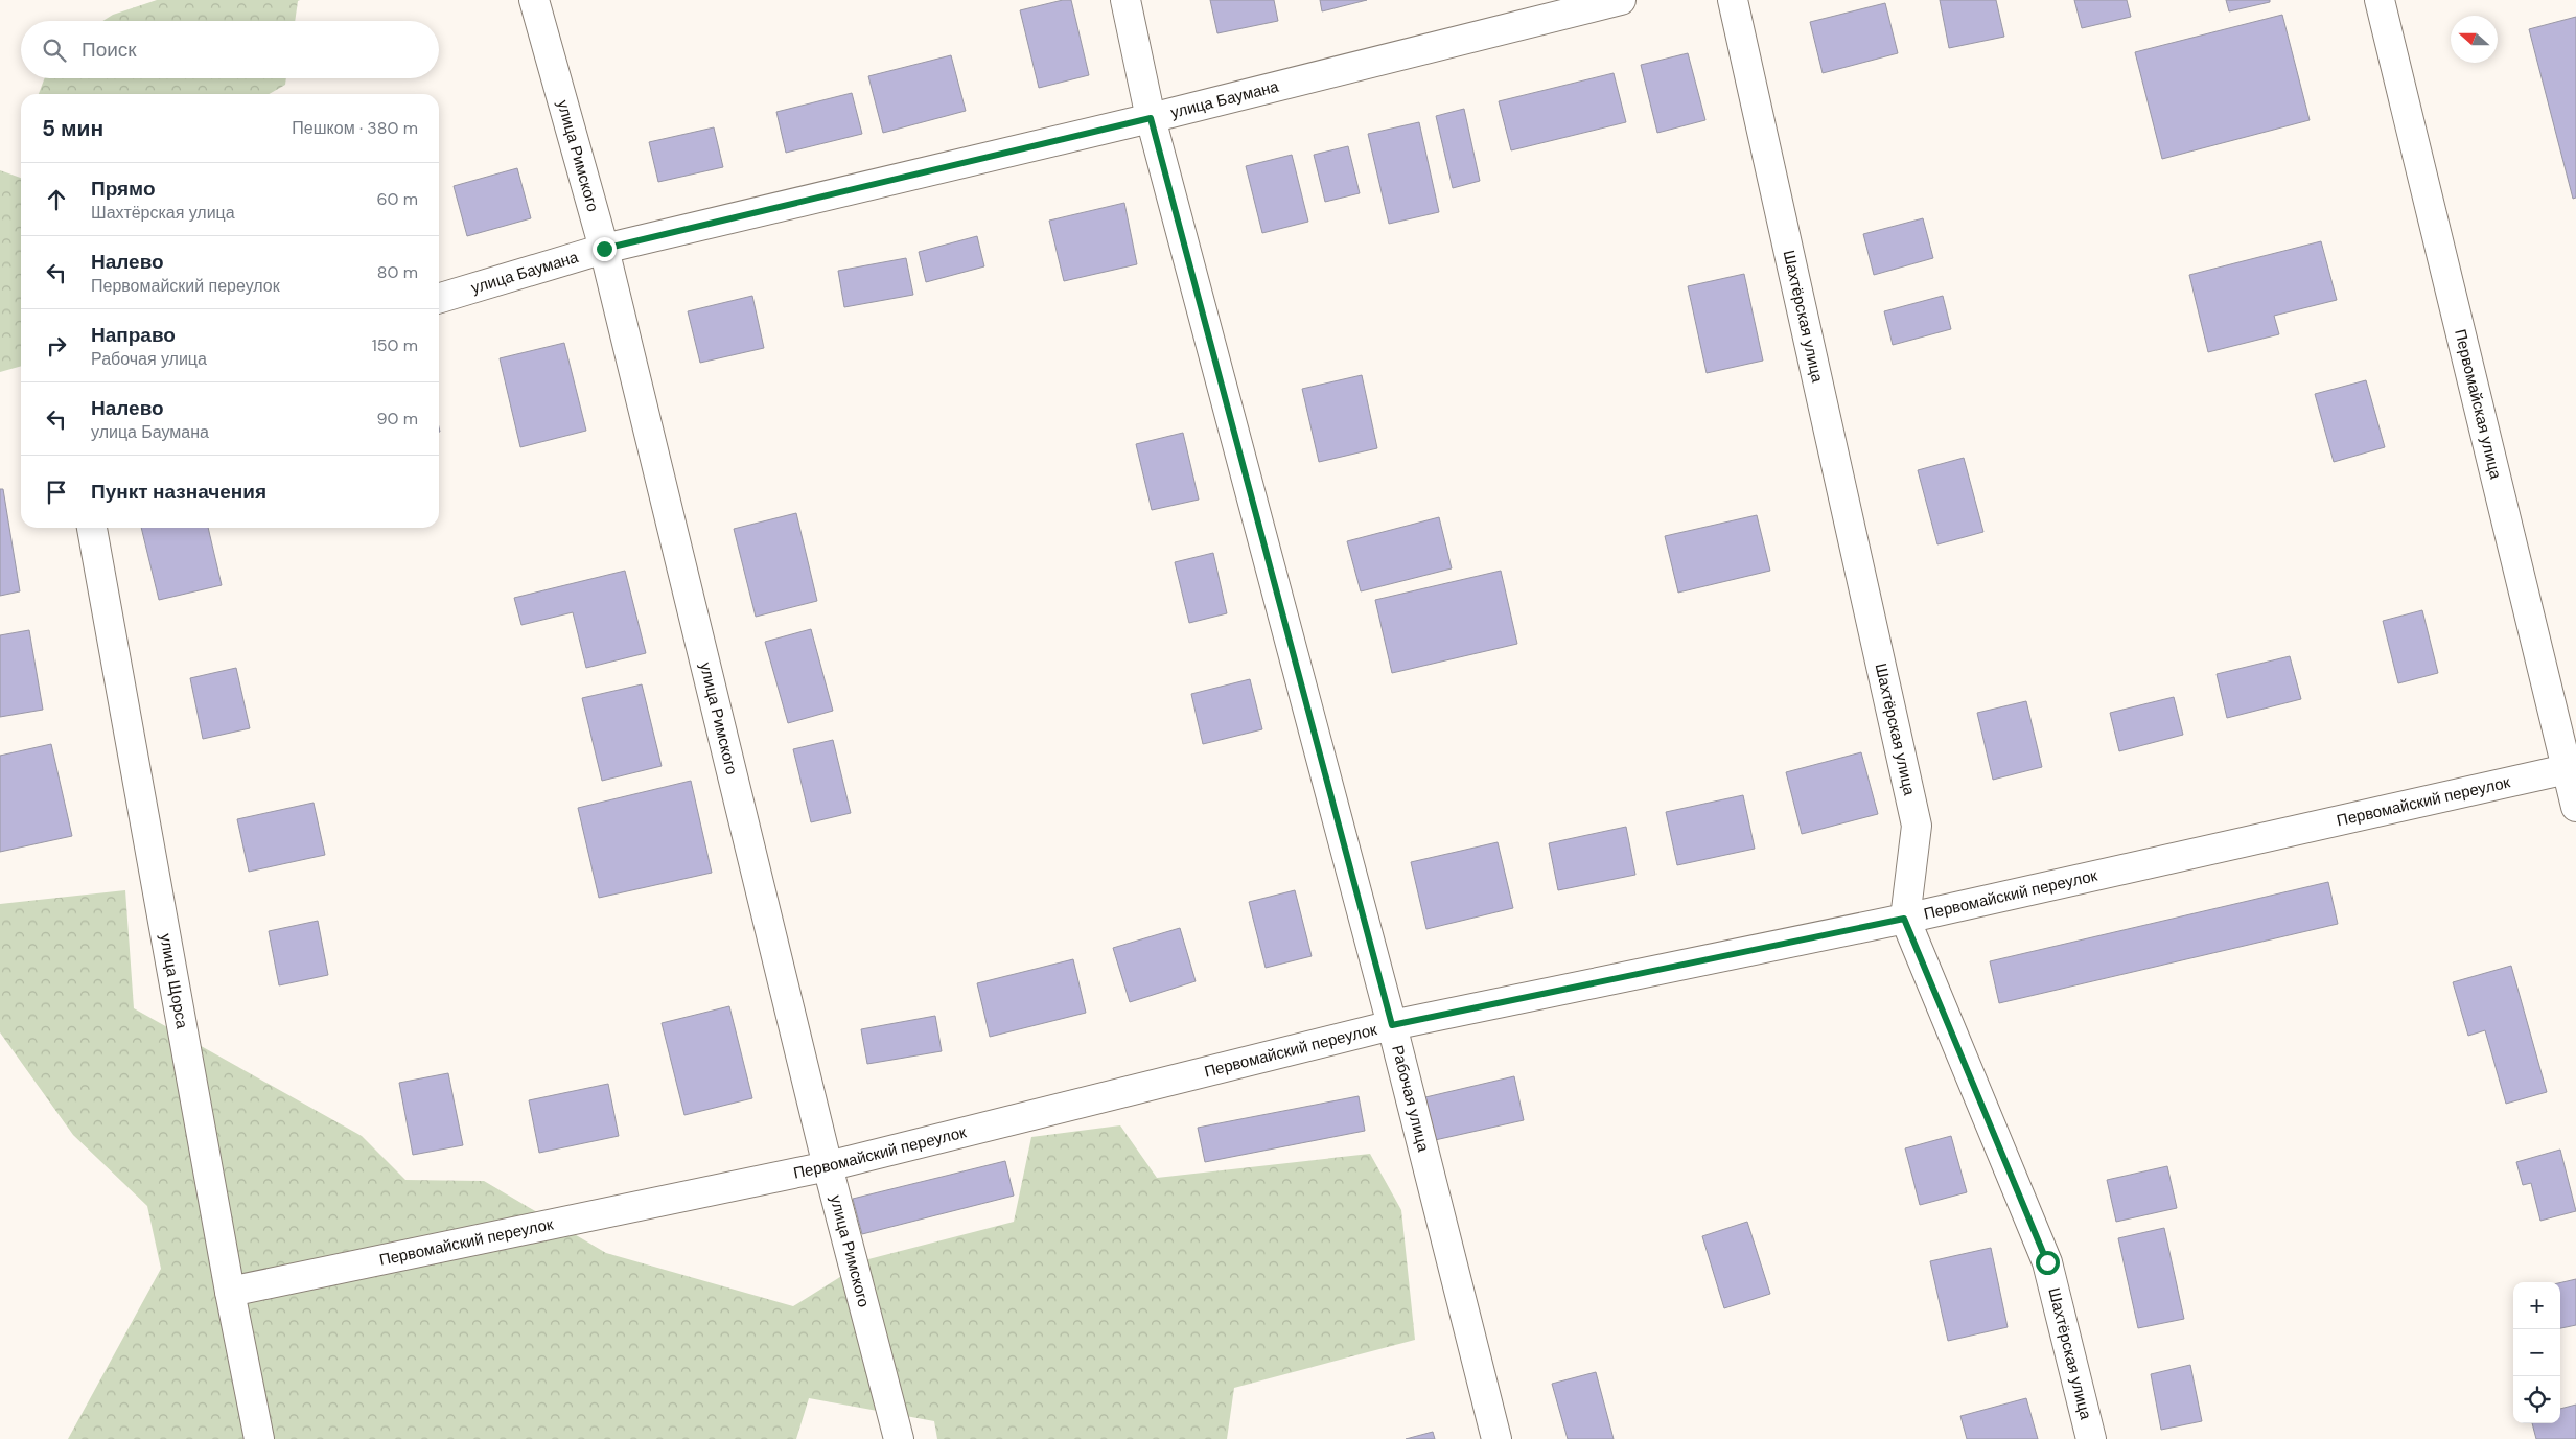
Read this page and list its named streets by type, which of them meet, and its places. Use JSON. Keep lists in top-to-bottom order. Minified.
{"streets":{"street":["улица Баумана","улица Римского","Шахтёрская улица","Первомайская улица","Первомайский переулок","улица Щорса","Рабочая улица"]},"crossings":[["улица Баумана","улица Римского"],["улица Баумана","Рабочая улица"],["улица Римского","Первомайский переулок"],["Шахтёрская улица","Первомайский переулок"],["Первомайская улица","Первомайский переулок"],["Первомайский переулок","улица Щорса"],["Первомайский переулок","Рабочая улица"]],"north":"left","page":{"search":"Поиск","heading":["5 мин","Пешком · 380 m"],"list":[["Прямо","Шахтёрская улица","60 m"],["Налево","Первомайский переулок","80 m"],["Направо","Рабочая улица","150 m"],["Налево","улица Баумана","90 m"],"Пункт назначения"],"map_buttons":["+","−"]}}
